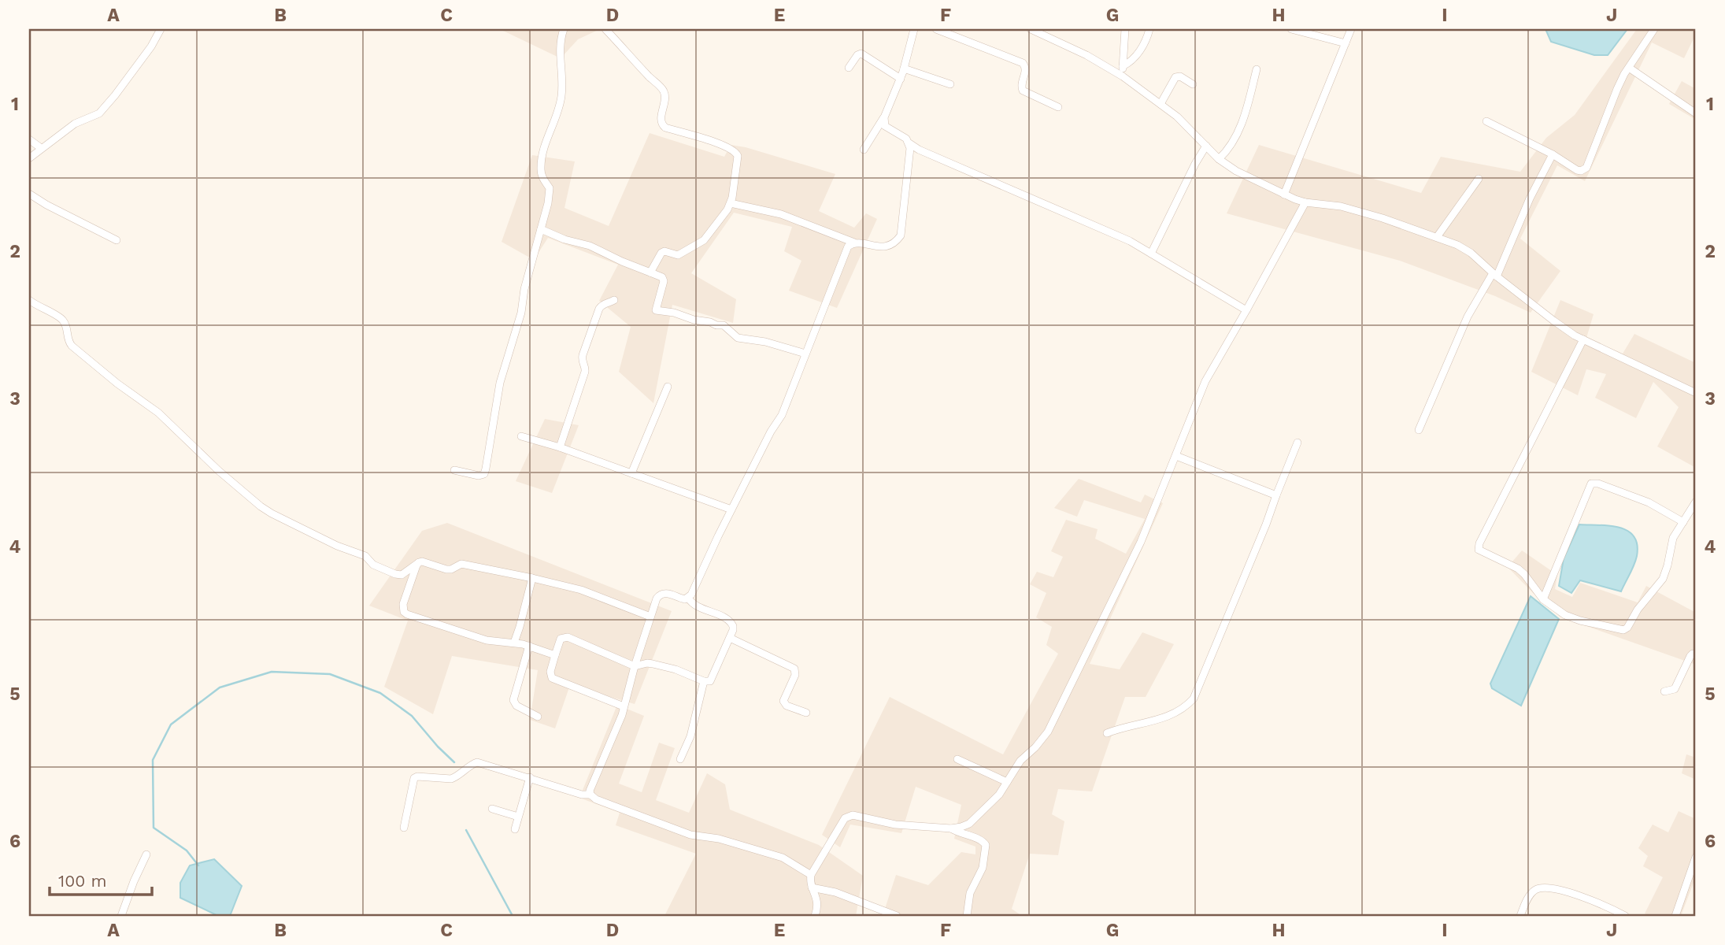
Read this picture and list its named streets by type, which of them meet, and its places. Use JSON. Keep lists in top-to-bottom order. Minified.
{"scale_bar":"100 m","grid":{"columns":["A","B","C","D","E","F","G","H","I","J"],"rows":["1","2","3","4","5","6"]}}
